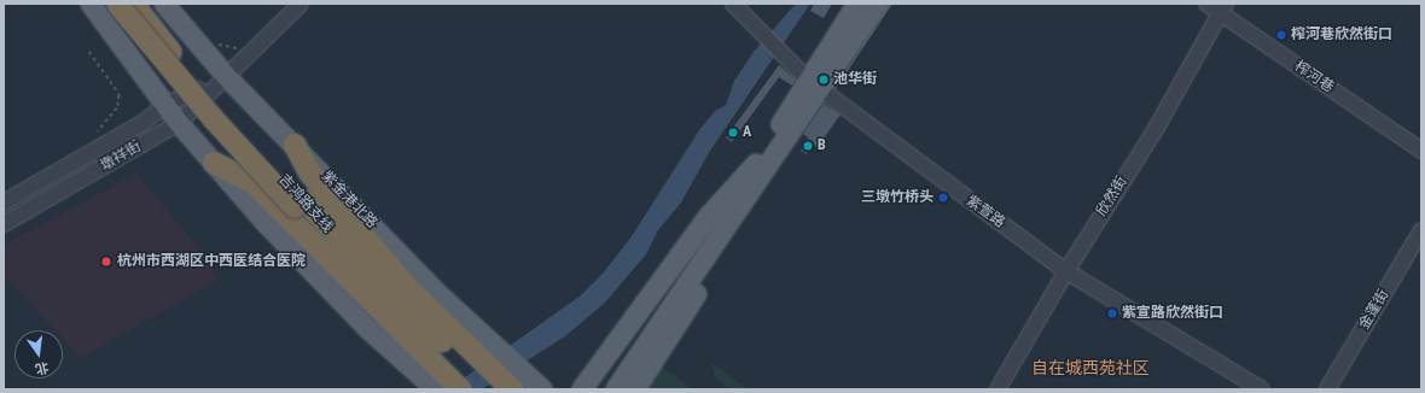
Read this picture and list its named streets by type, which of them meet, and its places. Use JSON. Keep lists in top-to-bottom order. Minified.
{"streets":{"highway":["吉鸿路支线"],"street":["榨河巷","墩祥街","欣然街","紫萱路","金蓬街"]},"crossings":[["榨河巷","欣然街"],["欣然街","紫萱路"]],"districts":["自在城西苑社区"],"places":["榨河巷欣然街口","池华街","A","B","三墩竹桥头","杭州市西湖区中西医结合医院","紫宣路欣然街口"],"north":"bottom"}
